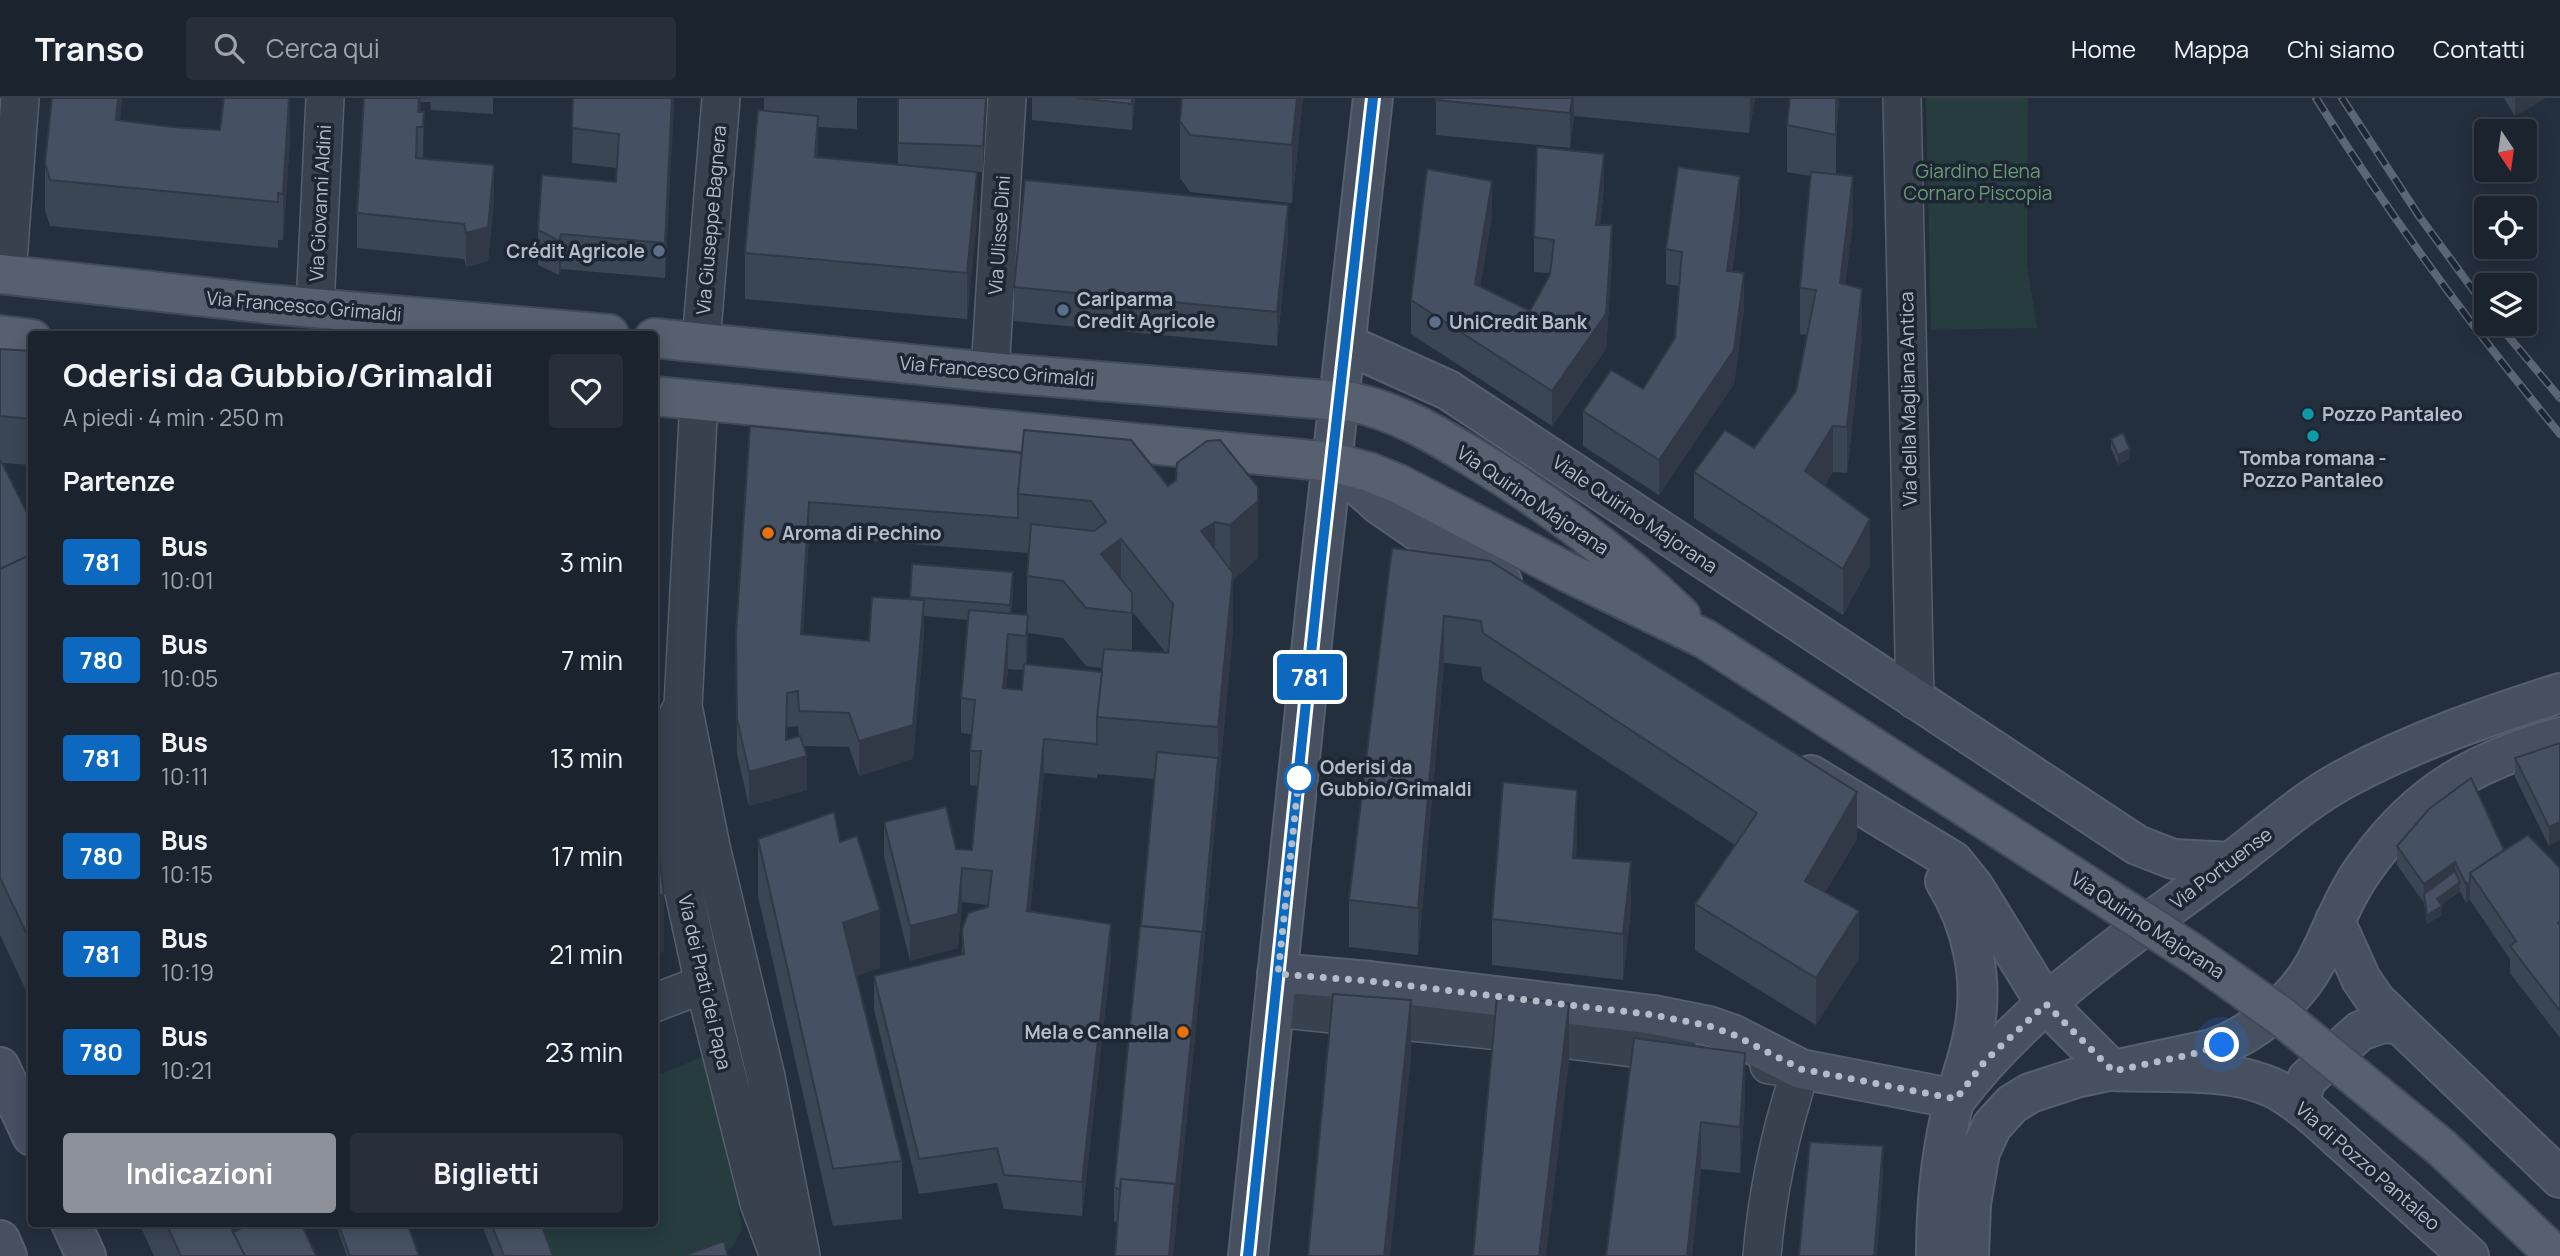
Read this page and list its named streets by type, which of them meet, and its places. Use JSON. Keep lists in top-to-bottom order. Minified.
{"streets":{"main road":["Via Francesco Grimaldi","Via Quirino Majorana"],"street":["Via Giovanni Aldini","Via Giuseppe Bagnera","Via Ulisse Dini","Via della Magliana Antica","Viale Quirino Majorana","Via Portuense","Via dei Prati dei Papa","Via di Pozzo Pantaleo"]},"crossings":[["Via Giovanni Aldini","Via Francesco Grimaldi"],["Via Giuseppe Bagnera","Via Francesco Grimaldi"],["Via Ulisse Dini","Via Francesco Grimaldi"],["Via Francesco Grimaldi","Via Quirino Majorana"],["Via della Magliana Antica","Viale Quirino Majorana"]],"parks":["Giardino Elena Cornaro Piscopia"],"places":["Crédit Agricole","Cariparma Credit Agricole","UniCredit Bank","Pozzo Pantaleo","Tomba romana - Pozzo Pantaleo","Aroma di Pechino","Oderisi da Gubbio/Grimaldi","Mela e Cannella"],"lines":["bus line 781"],"north":"bottom","page":{"header":"Transo","search":"Cerca qui","nav":["Home","Mappa","Chi siamo","Contatti"],"on_map":"781","heading":[["Oderisi da Gubbio/Grimaldi","A piedi · 4 min · 250 m"],"Partenze"],"list":[{"mark":"781","name":"Bus","note":"10:01","value":"3 min"},{"mark":"780","name":"Bus","note":"10:05","value":"7 min"},{"mark":"781","name":"Bus","note":"10:11","value":"13 min"},{"mark":"780","name":"Bus","note":"10:15","value":"17 min"},{"mark":"781","name":"Bus","note":"10:19","value":"21 min"},{"mark":"780","name":"Bus","note":"10:21","value":"23 min"}],"buttons":["Indicazioni","Biglietti"]}}
